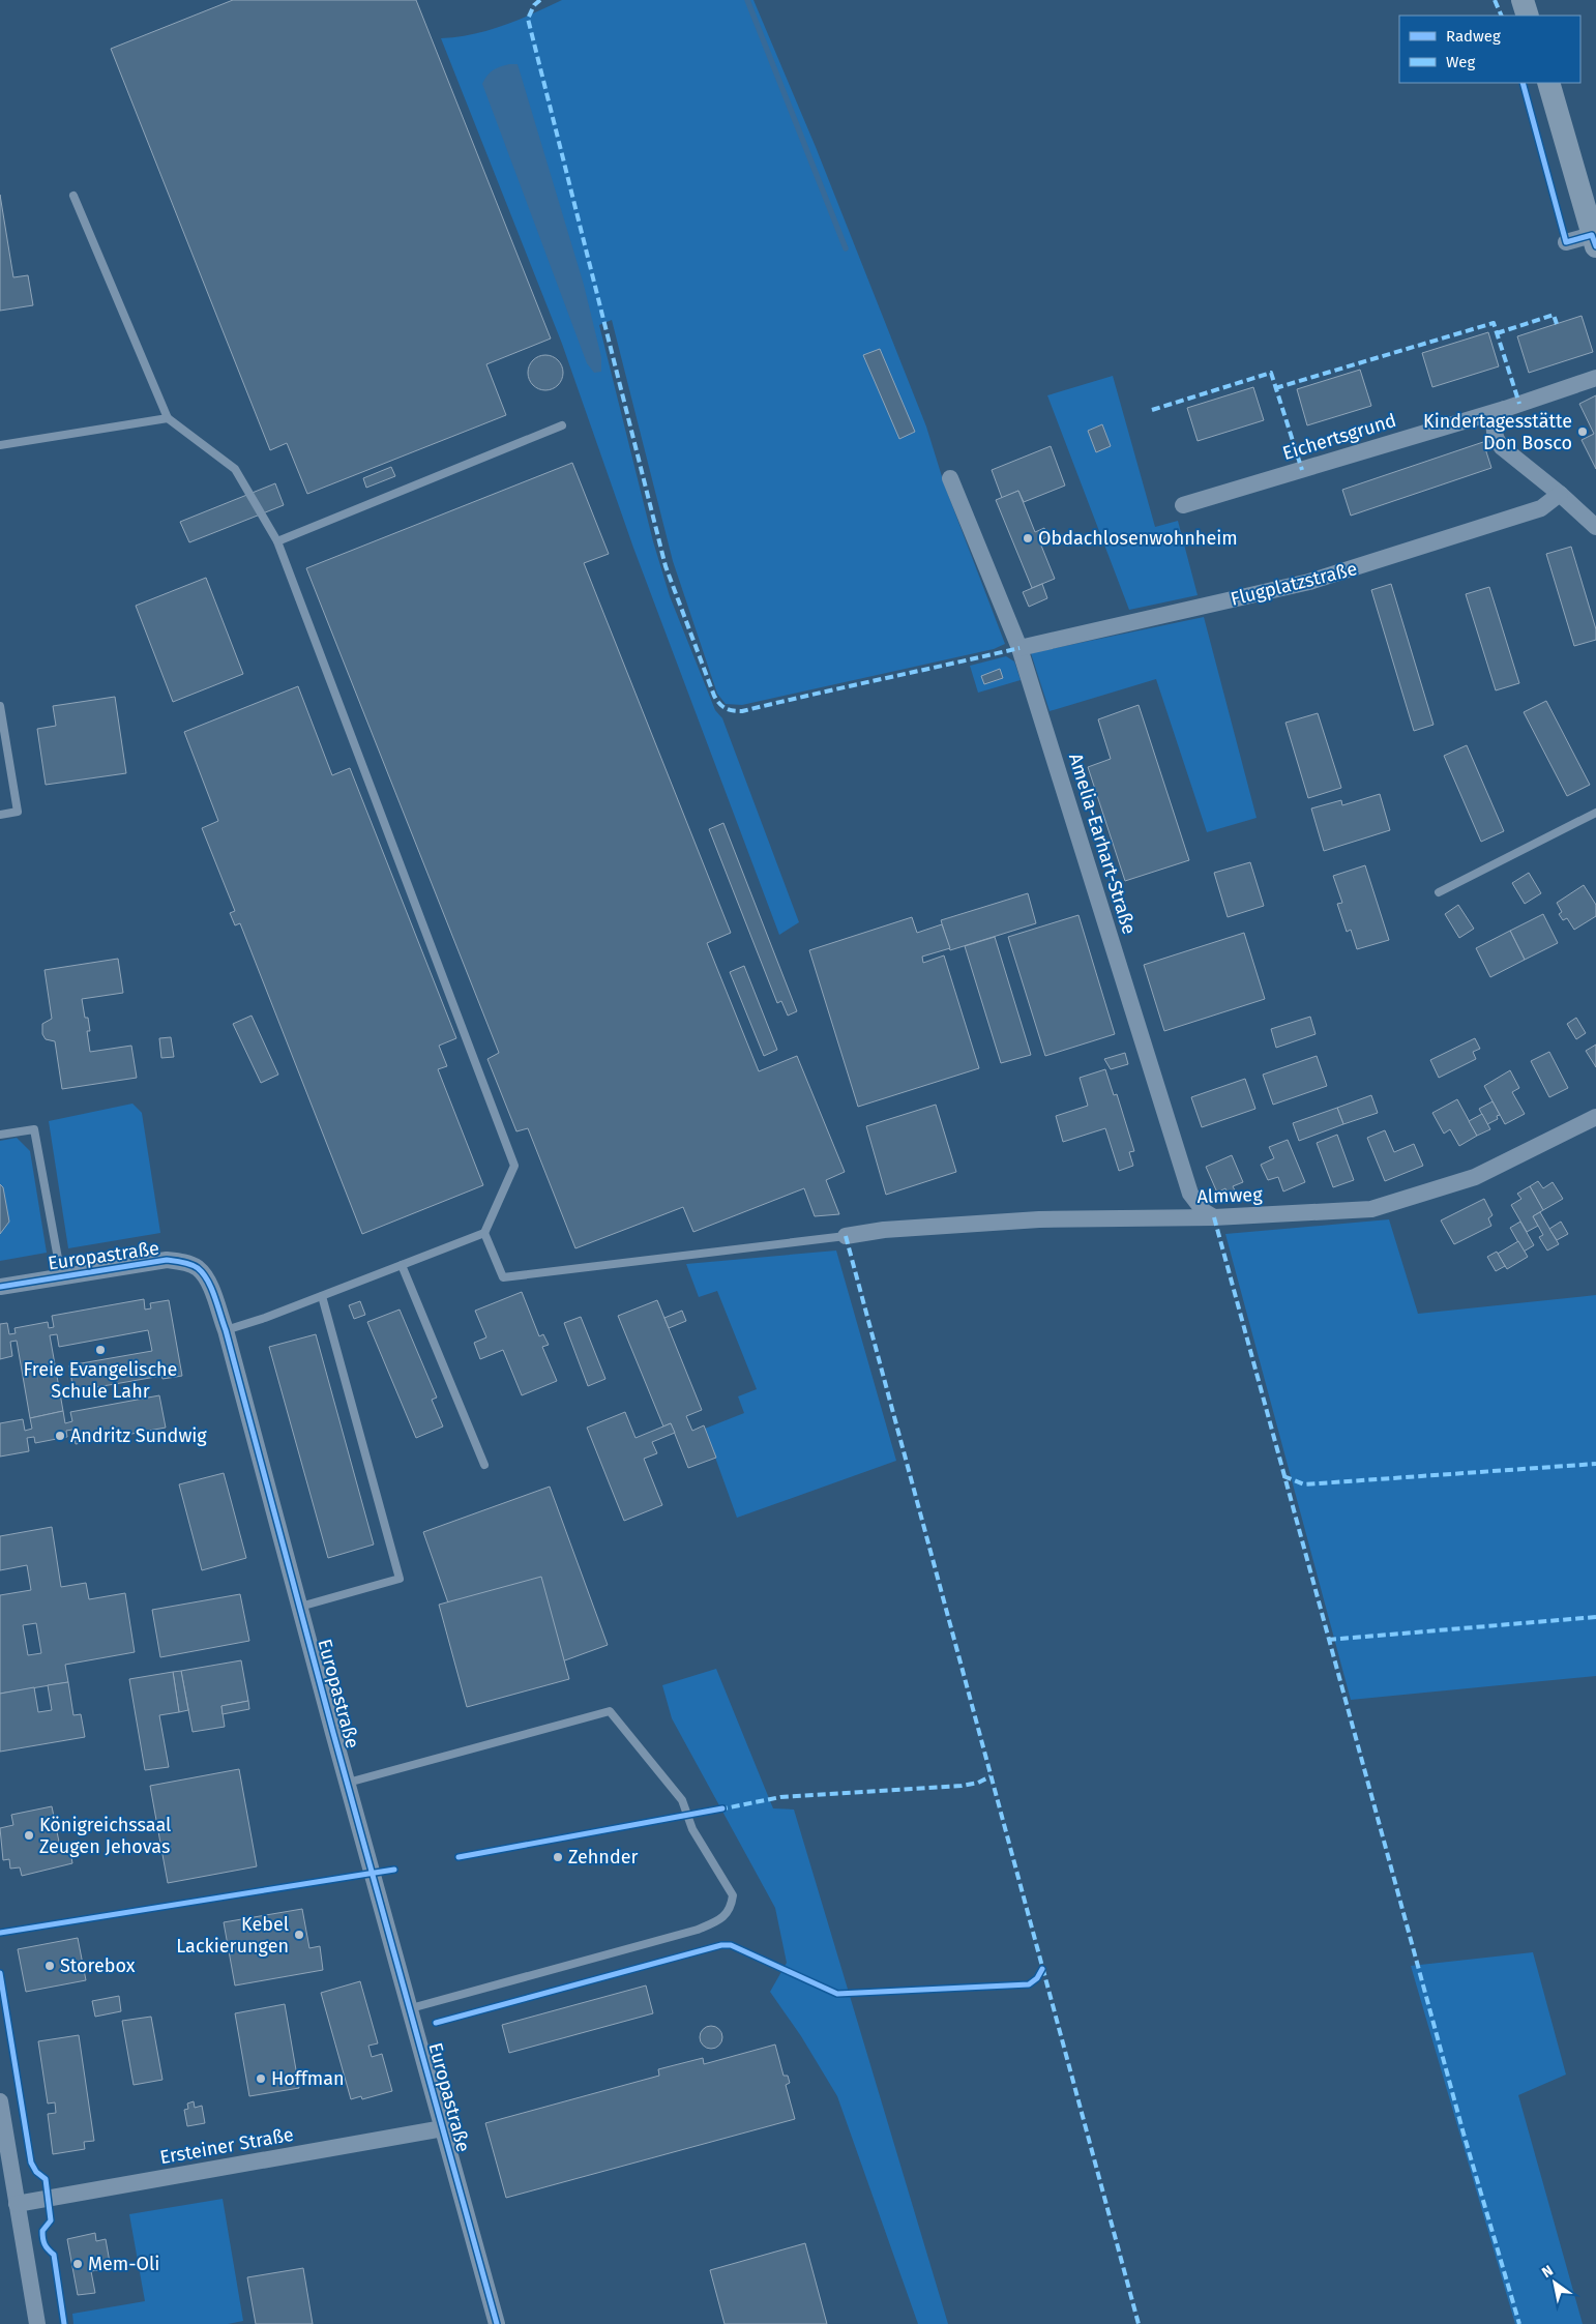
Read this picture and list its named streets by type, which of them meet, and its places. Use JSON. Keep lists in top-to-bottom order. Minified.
{"streets":{"street":["Eichertsgrund","Flugplatzstraße","Amelia-Earhart-Straße","Almweg","Europastraße","Ersteiner Straße"]},"crossings":[["Flugplatzstraße","Amelia-Earhart-Straße"],["Amelia-Earhart-Straße","Almweg"],["Europastraße","Ersteiner Straße"]],"places":["Kindertagesstätte Don Bosco","Obdachlosenwohnheim","Freie Evangelische Schule Lahr","Andritz Sundwig","Königreichssaal Zeugen Jehovas","Zehnder","Kebel Lackierungen","Storebox","Hoffman","Mem-Oli"],"legend":["Radweg","Weg"],"north":"top left"}
